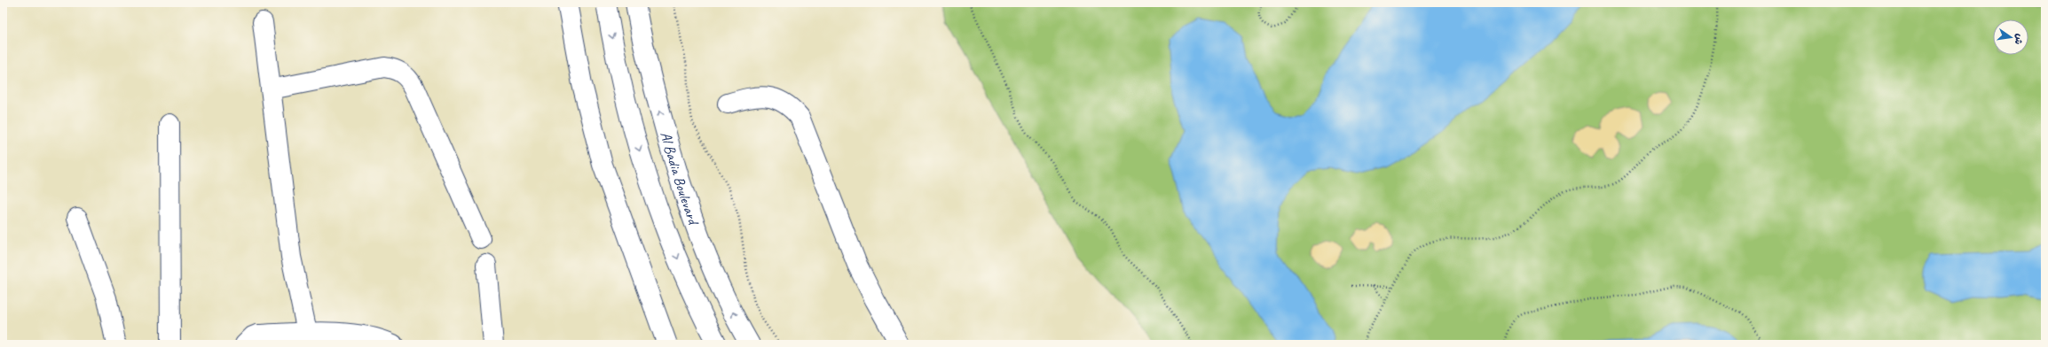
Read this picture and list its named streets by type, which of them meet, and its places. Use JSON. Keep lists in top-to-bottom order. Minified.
{"streets":{"street":["Al Badia Boulevard"]},"north":"right"}
